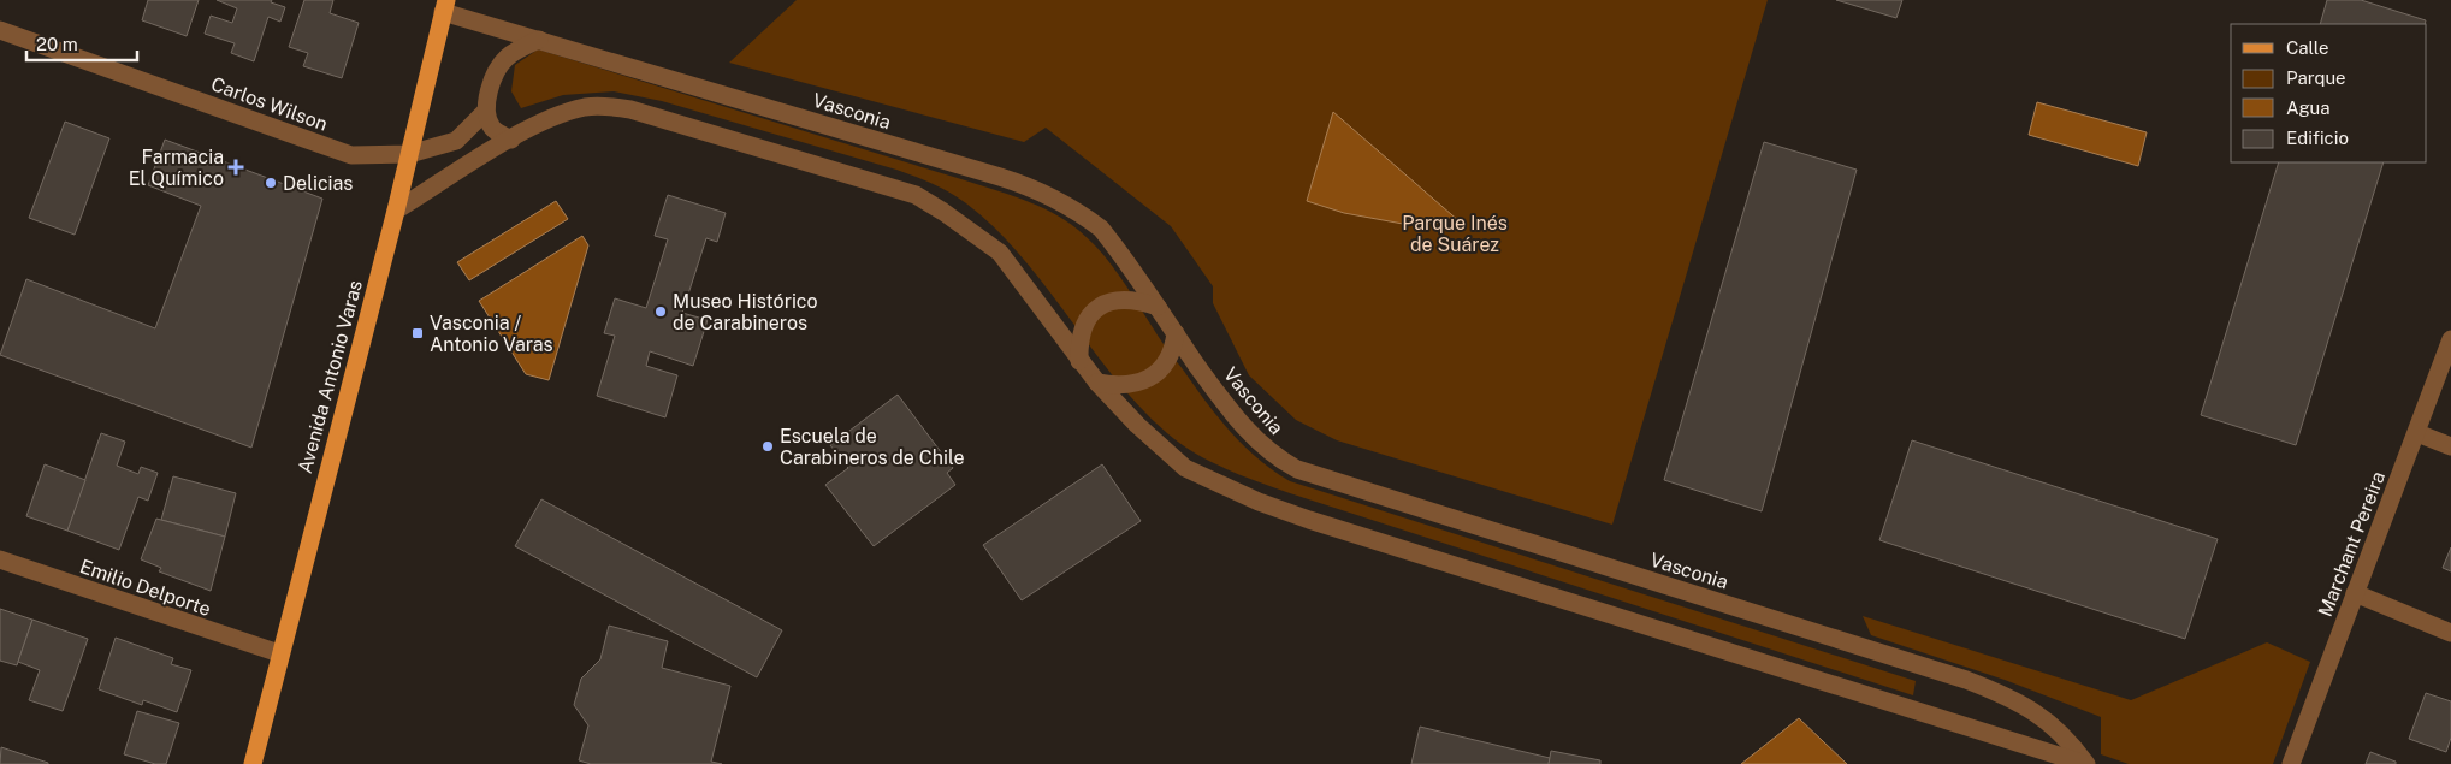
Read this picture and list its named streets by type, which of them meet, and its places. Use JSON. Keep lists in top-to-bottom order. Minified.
{"streets":{"main road":["Avenida Antonio Varas"],"street":["Carlos Wilson","Vasconia","Marchant Pereira","Emilio Delporte"]},"crossings":[["Carlos Wilson","Avenida Antonio Varas"],["Vasconia","Avenida Antonio Varas"],["Avenida Antonio Varas","Emilio Delporte"]],"parks":["Parque Inés de Suárez"],"places":{"health":["Farmacia El Químico"],"other":["Delicias","Museo Histórico de Carabineros","Escuela de Carabineros de Chile"],"transit":["Vasconia / Antonio Varas"]},"legend":["Calle","Parque","Agua","Edificio"],"scale_bar":"20 m"}
